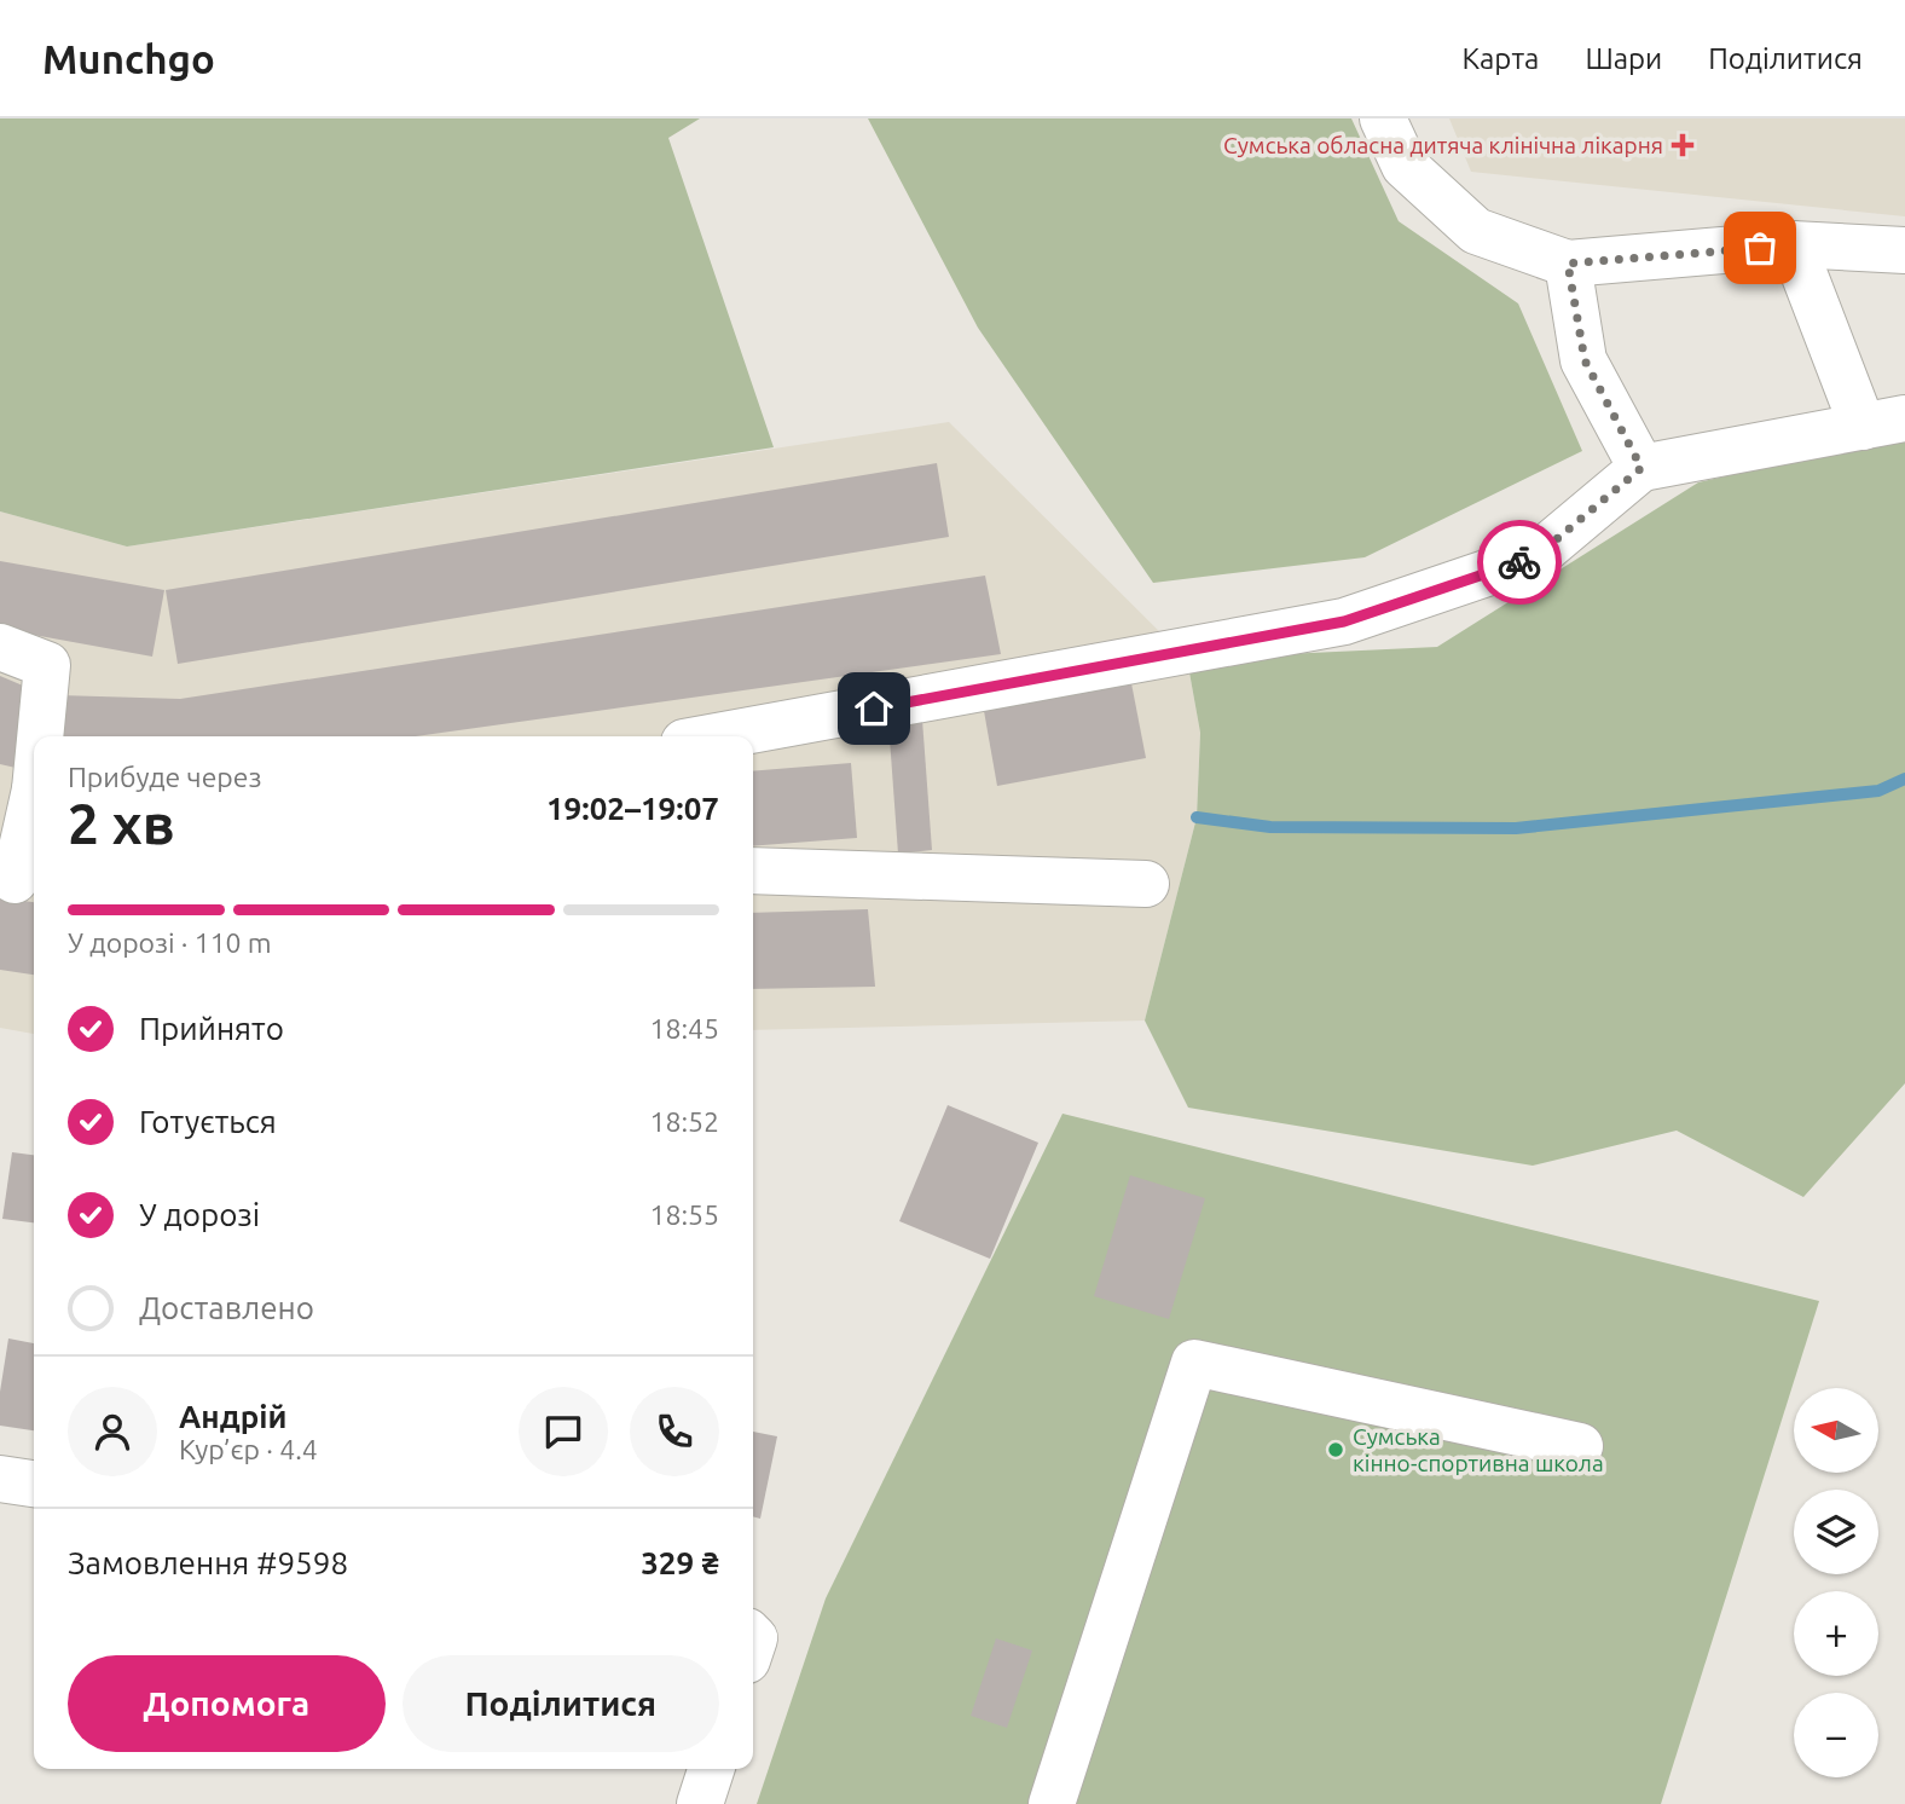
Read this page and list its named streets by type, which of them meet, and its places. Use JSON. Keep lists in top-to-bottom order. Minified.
{"places":{"health":["Сумська обласна дитяча клінічна лікарня"],"other":["Сумська кінно-спортивна школа"]},"north":"left","page":{"header":"Munchgo","nav":["Карта","Шари","Поділитися"],"heading":["2 хв","Прибуде через","19:02–19:07"],"panel":["Андрій","Кур’єр · 4.4","Замовлення #9598","329 ₴"],"bar":"У дорозі · 110 m","list":[["Прийнято","18:45"],["Готується","18:52"],["У дорозі","18:55"],"Доставлено"],"map_buttons":["+","−"],"buttons":["Допомога","Поділитися"]}}
